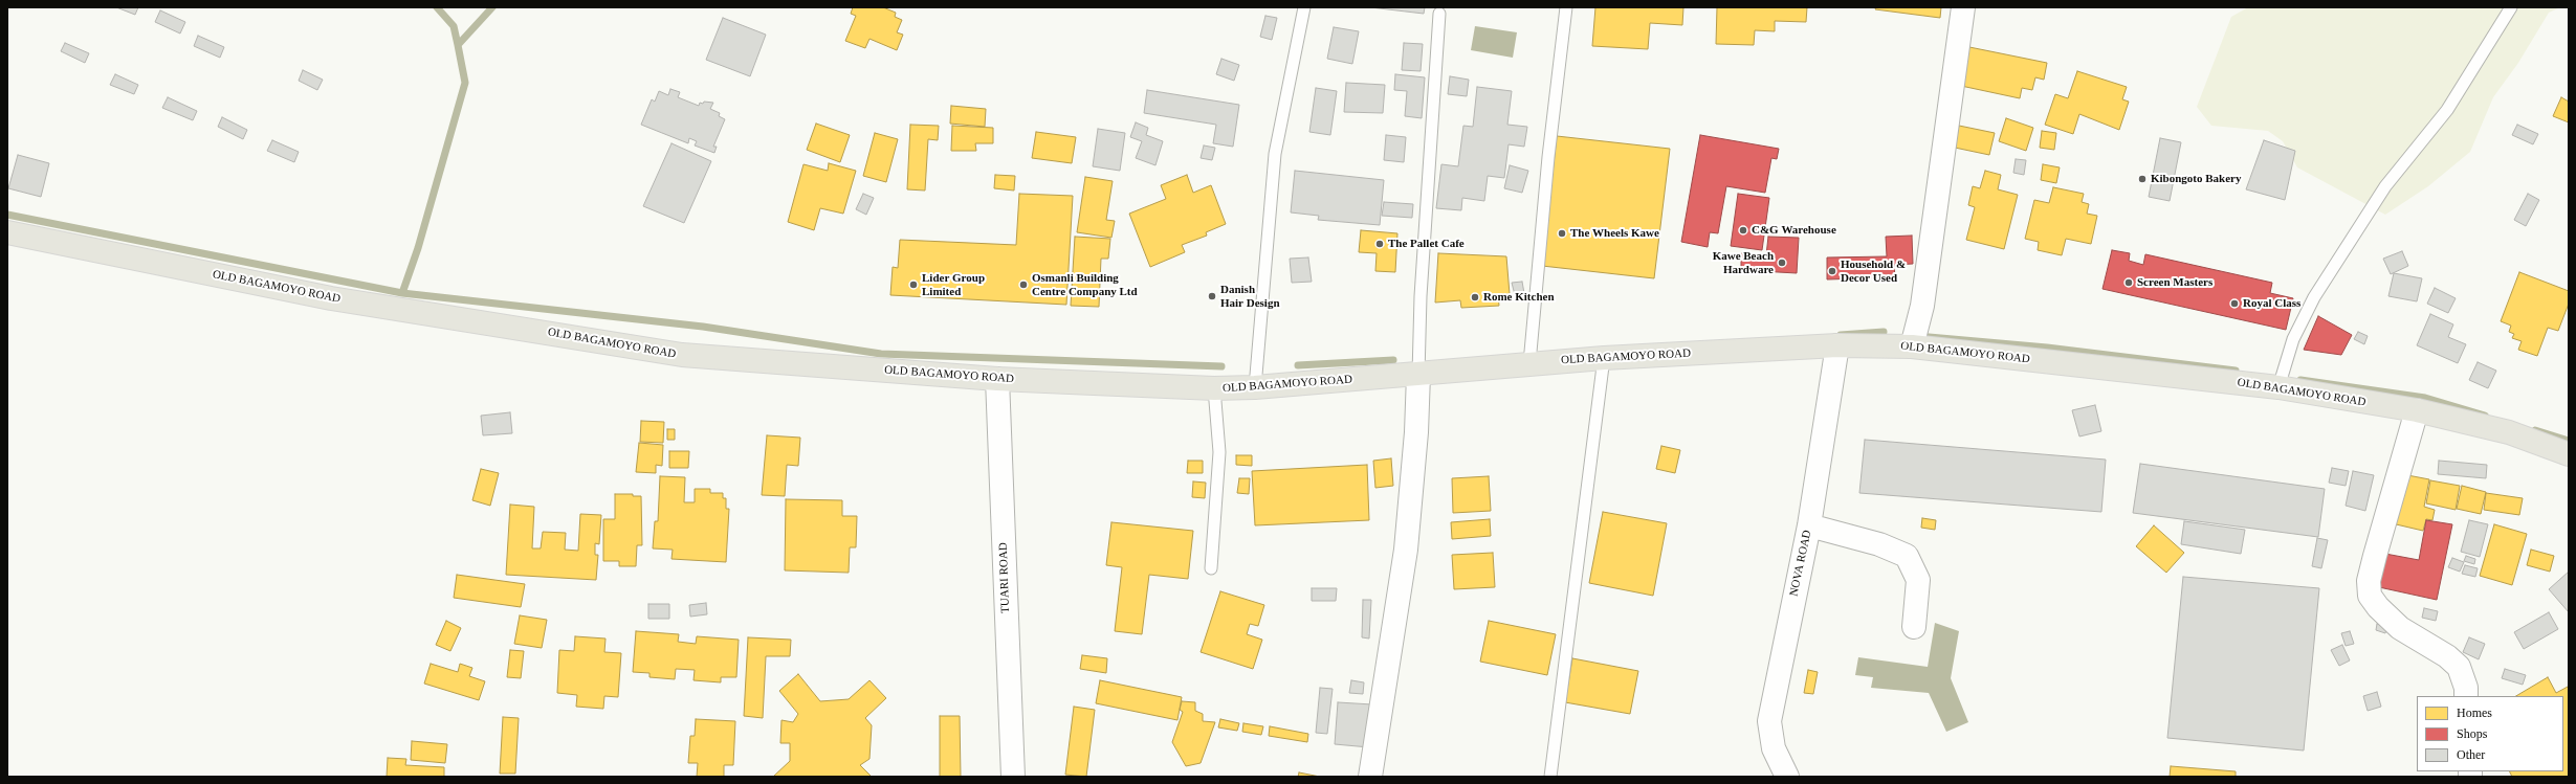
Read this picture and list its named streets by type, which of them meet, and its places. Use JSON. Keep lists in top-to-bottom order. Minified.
{"streets":{"main road":["OLD BAGAMOYO ROAD"],"street":["NOVA ROAD","TUARI ROAD"]},"crossings":[["OLD BAGAMOYO ROAD","NOVA ROAD"],["OLD BAGAMOYO ROAD","TUARI ROAD"]],"places":["Kibongoto Bakery","C&G Warehouse","The Wheels Kawe","The Pallet Cafe","Kawe Beach Hardware","Household & Decor Used","Screen Masters","Lider Group Limited","Osmanli Building Centre Company Ltd","Danish Hair Design","Rome Kitchen","Royal Class"],"legend":["Homes","Shops","Other"]}
